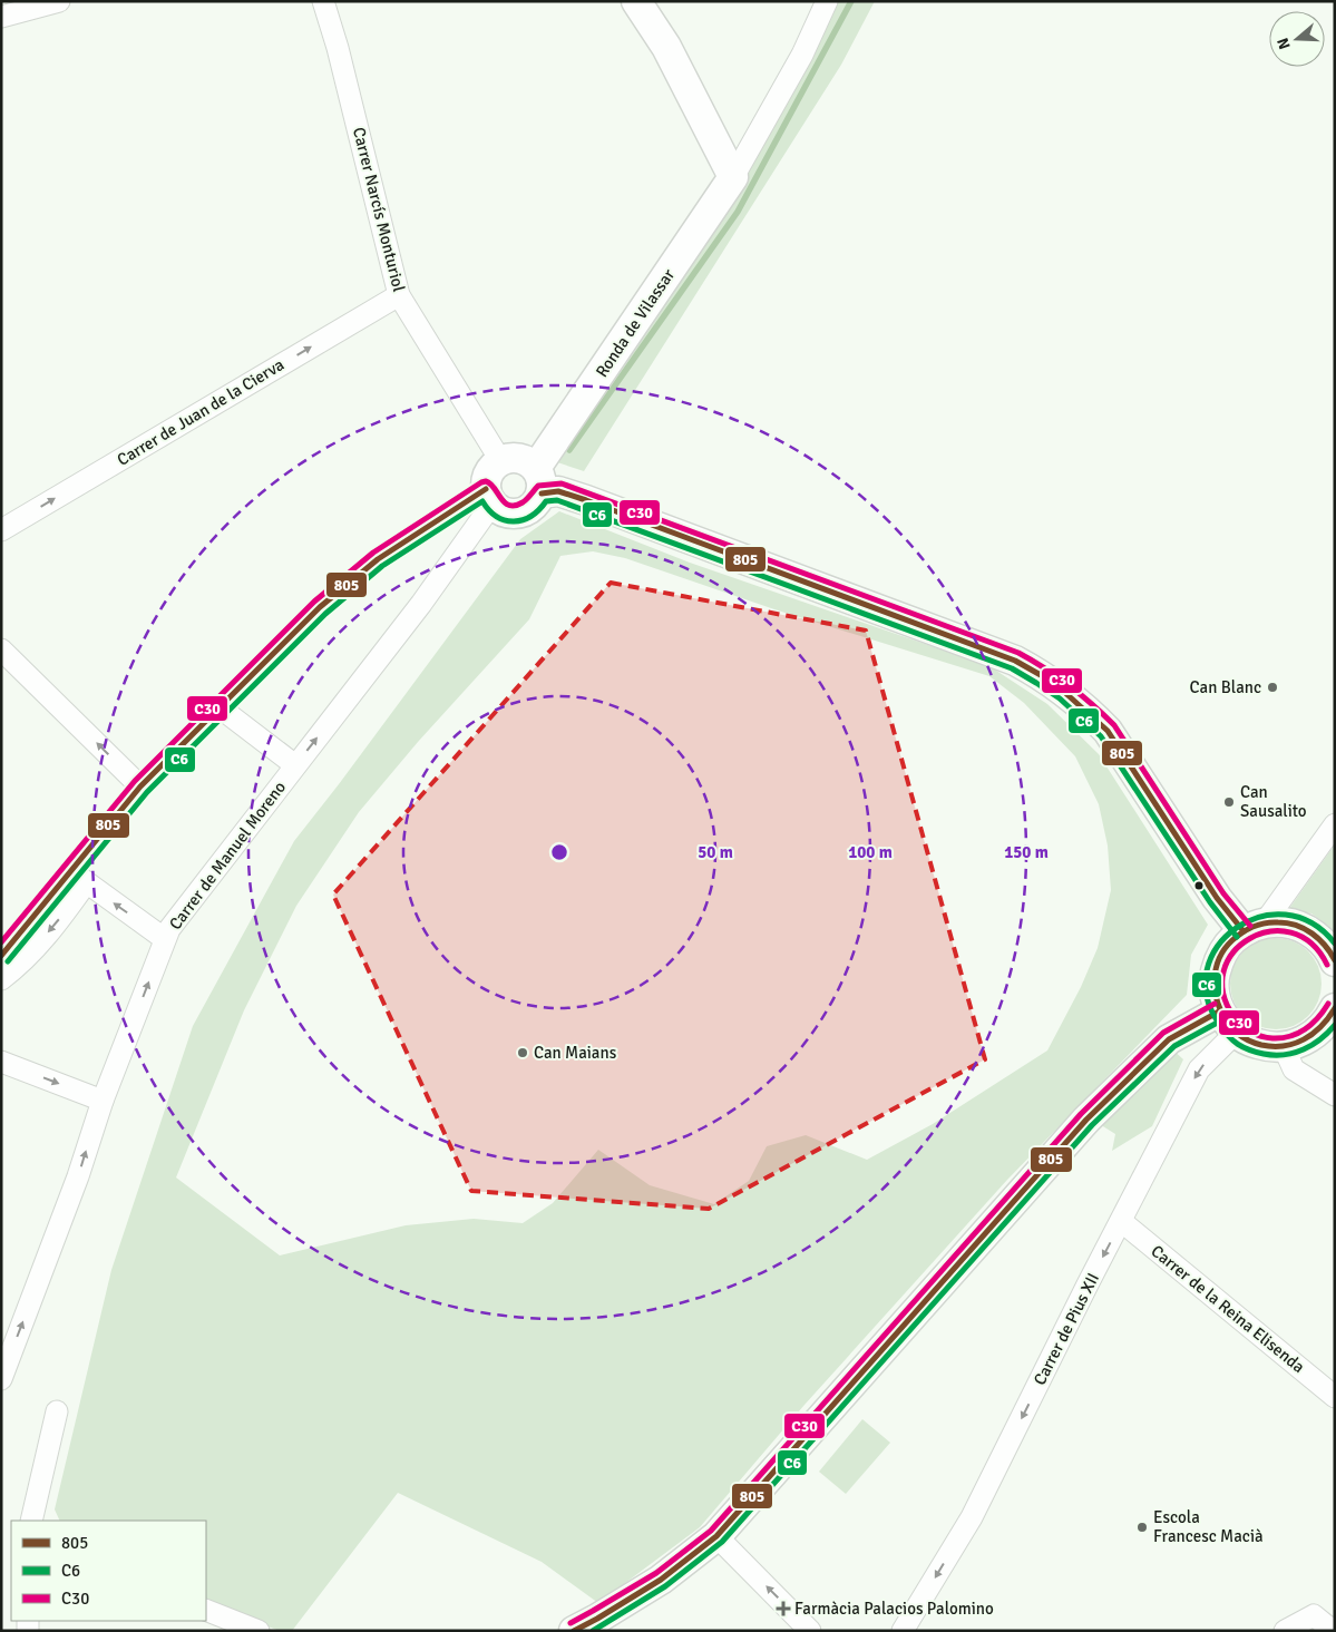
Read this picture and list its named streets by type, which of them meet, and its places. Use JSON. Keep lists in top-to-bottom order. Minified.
{"streets":{"street":["Carrer Narcís Monturiol","Ronda de Vilassar","Carrer de Juan de la Cierva","Carrer de Manuel Moreno","Carrer de la Reina Elisenda","Carrer de Pius XII"]},"crossings":[["Carrer Narcís Monturiol","Ronda de Vilassar"],["Carrer Narcís Monturiol","Carrer de Juan de la Cierva"],["Carrer Narcís Monturiol","Carrer de Manuel Moreno"],["Ronda de Vilassar","Carrer de Manuel Moreno"],["Carrer de la Reina Elisenda","Carrer de Pius XII"]],"one_way":["Carrer de Juan de la Cierva","Carrer de Manuel Moreno"],"places":{"other":["Can Blanc","Can Sausalito","Can Maians","Escola Francesc Macià"],"health":["Farmàcia Palacios Palomino"]},"lines":["transit line C30","transit line 805","transit line C6"],"legend":["805","C6","C30"],"north":"left","rings":["50 m","100 m","150 m"]}
